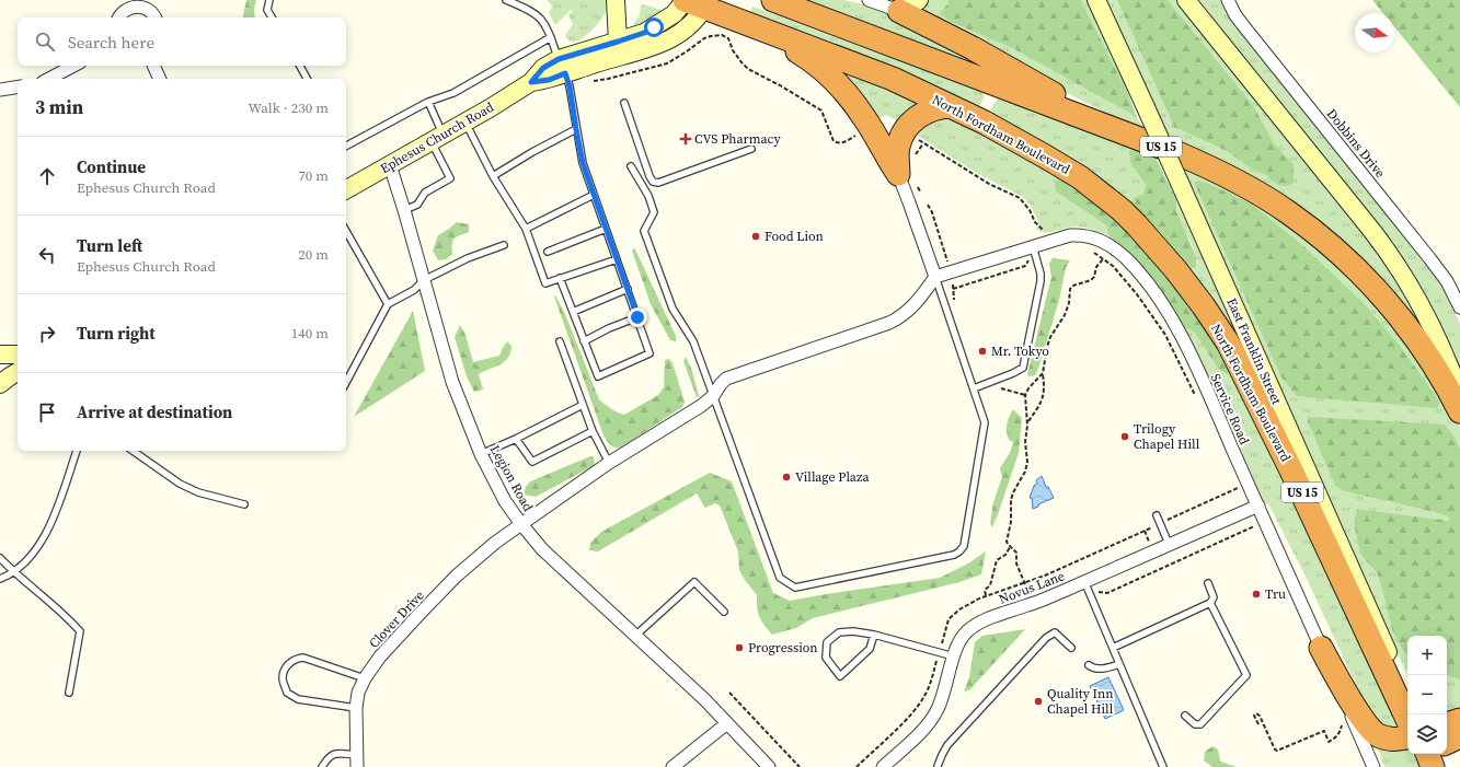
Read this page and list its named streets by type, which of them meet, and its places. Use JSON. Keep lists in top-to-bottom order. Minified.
{"streets":{"highway":["North Fordham Boulevard","US 15"],"main road":["Ephesus Church Road","East Franklin Street"],"street":["Dobbins Drive","Service Road","Legion Road","Novus Lane","Clover Drive"]},"crossings":[["North Fordham Boulevard","Ephesus Church Road"],["Ephesus Church Road","Legion Road"],["Service Road","Novus Lane"],["Service Road","Clover Drive"],["Legion Road","Clover Drive"]],"places":{"health":["CVS Pharmacy"],"other":["Food Lion","Mr. Tokyo","Trilogy Chapel Hill","Village Plaza","Tru","Progression","Quality Inn Chapel Hill"]},"north":"right","page":{"search":"Search here","heading":["3 min","Walk · 230 m"],"list":[["Continue","Ephesus Church Road","70 m"],["Turn left","Ephesus Church Road","20 m"],["Turn right","140 m"],"Arrive at destination"],"map_buttons":["+","−"]}}
